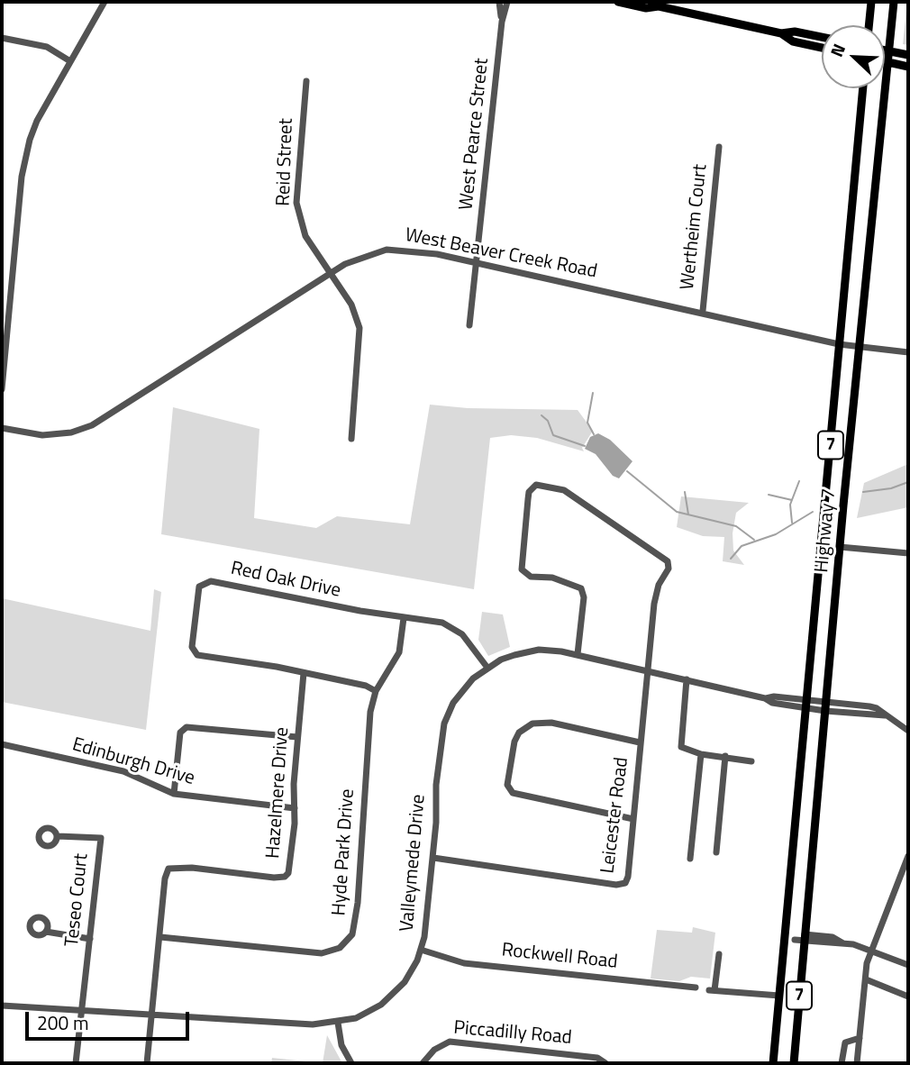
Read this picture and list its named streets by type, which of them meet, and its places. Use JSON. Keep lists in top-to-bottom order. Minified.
{"streets":{"main road":["7","Highway 7"],"street":["West Pearce Street","Reid Street","Wertheim Court","West Beaver Creek Road","Red Oak Drive","Edinburgh Drive","Hazelmere Drive","Leicester Road","Hyde Park Drive","Valleymede Drive","Teseo Court","Rockwell Road","Piccadilly Road"]},"crossings":[["West Pearce Street","West Beaver Creek Road"],["Reid Street","West Beaver Creek Road"],["Wertheim Court","West Beaver Creek Road"],["West Beaver Creek Road","Highway 7"],["Highway 7","Valleymede Drive"],["Red Oak Drive","Hazelmere Drive"],["Red Oak Drive","Hyde Park Drive"],["Red Oak Drive","Valleymede Drive"],["Edinburgh Drive","Hazelmere Drive"],["Hazelmere Drive","Hyde Park Drive"],["Hazelmere Drive","Valleymede Drive"],["Leicester Road","Valleymede Drive"],["Valleymede Drive","Teseo Court"],["Valleymede Drive","Rockwell Road"]],"scale_bar":"200 m","north":"top left"}
